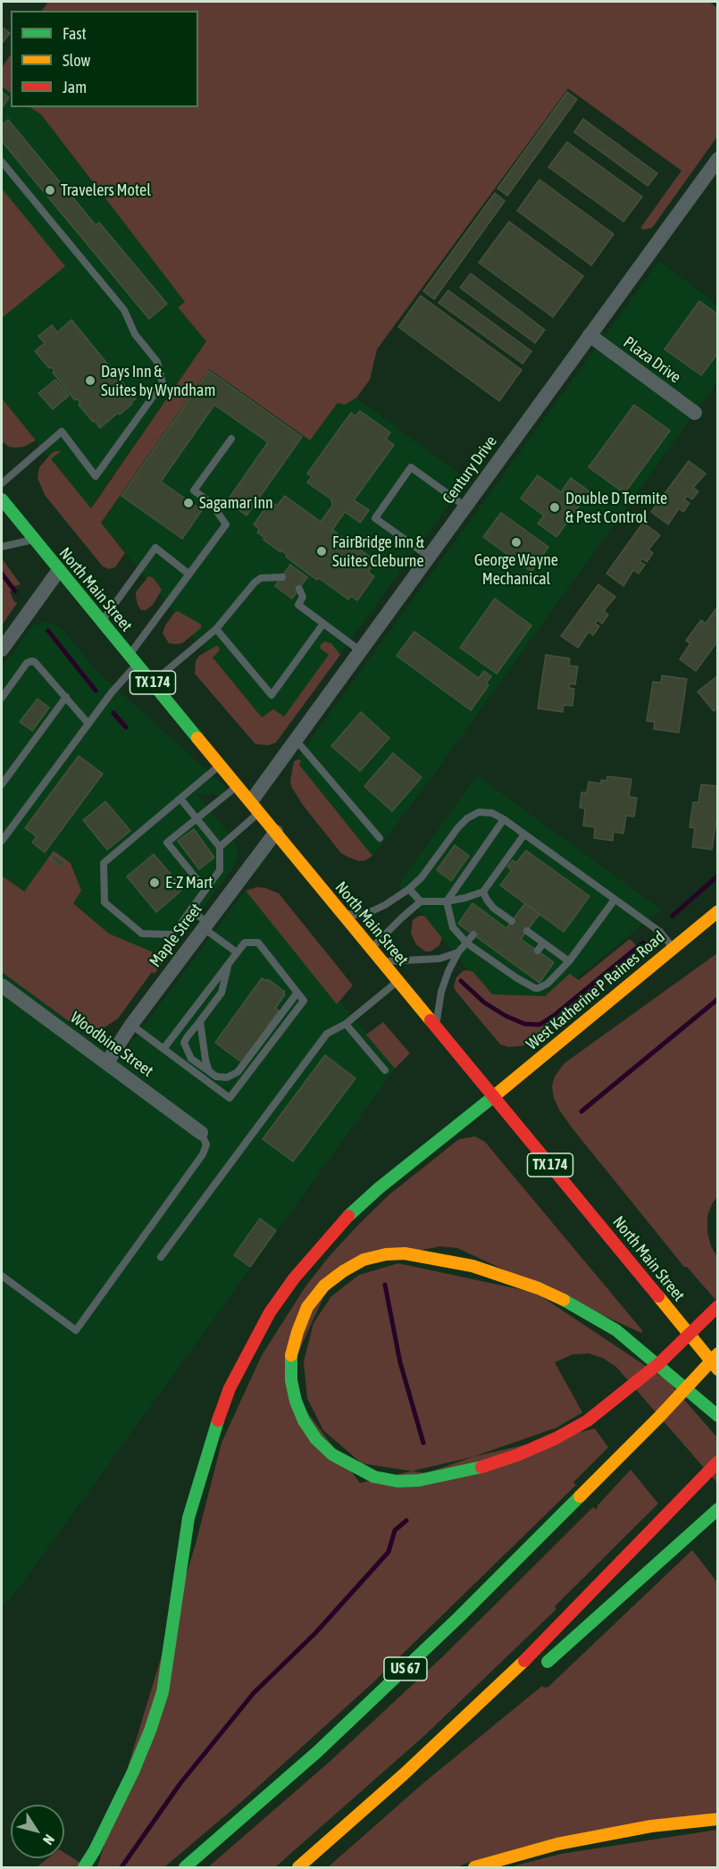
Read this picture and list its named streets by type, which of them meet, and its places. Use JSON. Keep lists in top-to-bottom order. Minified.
{"streets":{"main road":["North Main Street","TX 174","West Katherine P Raines Road","US 67"],"street":["Plaza Drive","Century Drive","Maple Street","Woodbine Street"]},"crossings":[["Plaza Drive","Century Drive"],["Century Drive","North Main Street"],["North Main Street","Maple Street"],["North Main Street","West Katherine P Raines Road"],["Maple Street","Woodbine Street"]],"places":["Travelers Motel","Days Inn & Suites by Wyndham","Sagamar Inn","Double D Termite & Pest Control","George Wayne Mechanical","FairBridge Inn & Suites Cleburne","E-Z Mart"],"legend":["Fast","Slow","Jam"],"north":"bottom right"}
